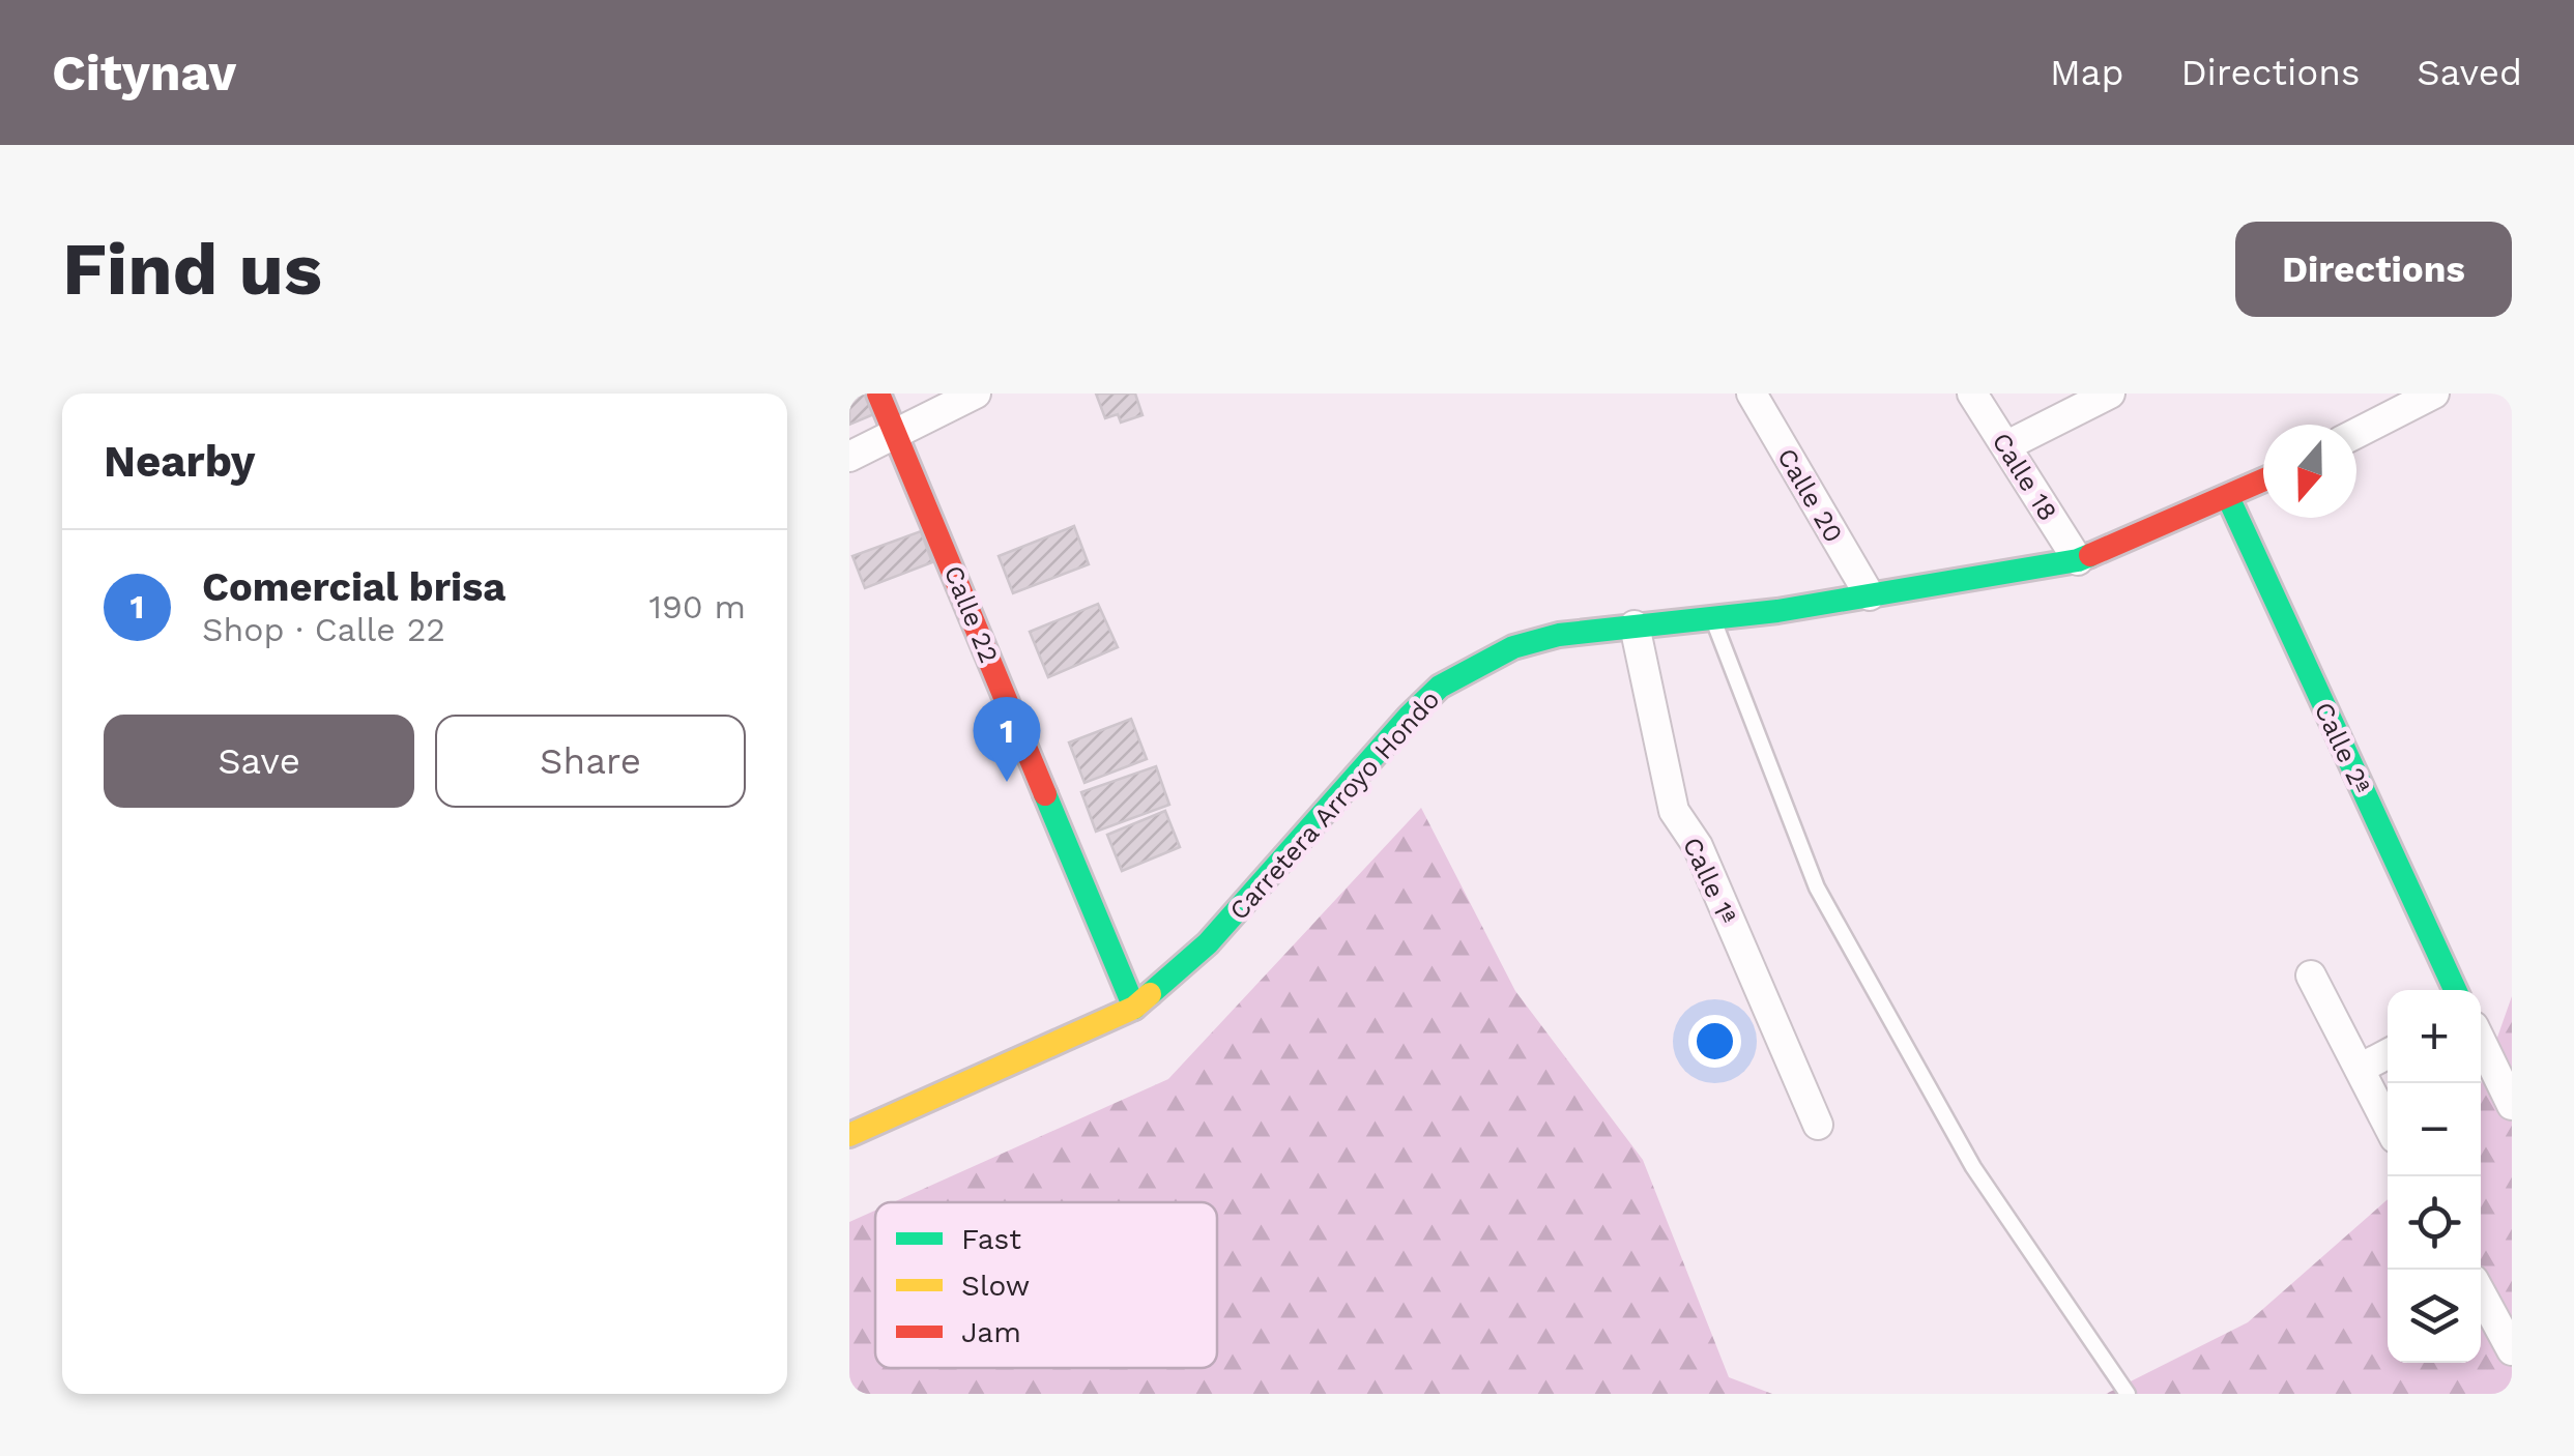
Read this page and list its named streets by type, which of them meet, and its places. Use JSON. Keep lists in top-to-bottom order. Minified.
{"streets":{"street":["Calle 18","Calle 20","Calle 22","Calle 2ª","Carretera Arroyo Hondo","Calle 1ª"]},"crossings":[["Calle 18","Carretera Arroyo Hondo"],["Calle 20","Carretera Arroyo Hondo"],["Calle 22","Carretera Arroyo Hondo"],["Calle 2ª","Carretera Arroyo Hondo"],["Carretera Arroyo Hondo","Calle 1ª"]],"legend":["Fast","Slow","Jam"],"north":"bottom","page":{"header":"Citynav","nav":["Map","Directions","Saved"],"buttons":["Directions",["Save","Share"]],"title":"Find us","heading":"Nearby","list":[{"mark":"1","name":"Comercial brisa","note":"Shop · Calle 22","value":"190 m"}],"pins":"1","map_buttons":["+","−"]}}
